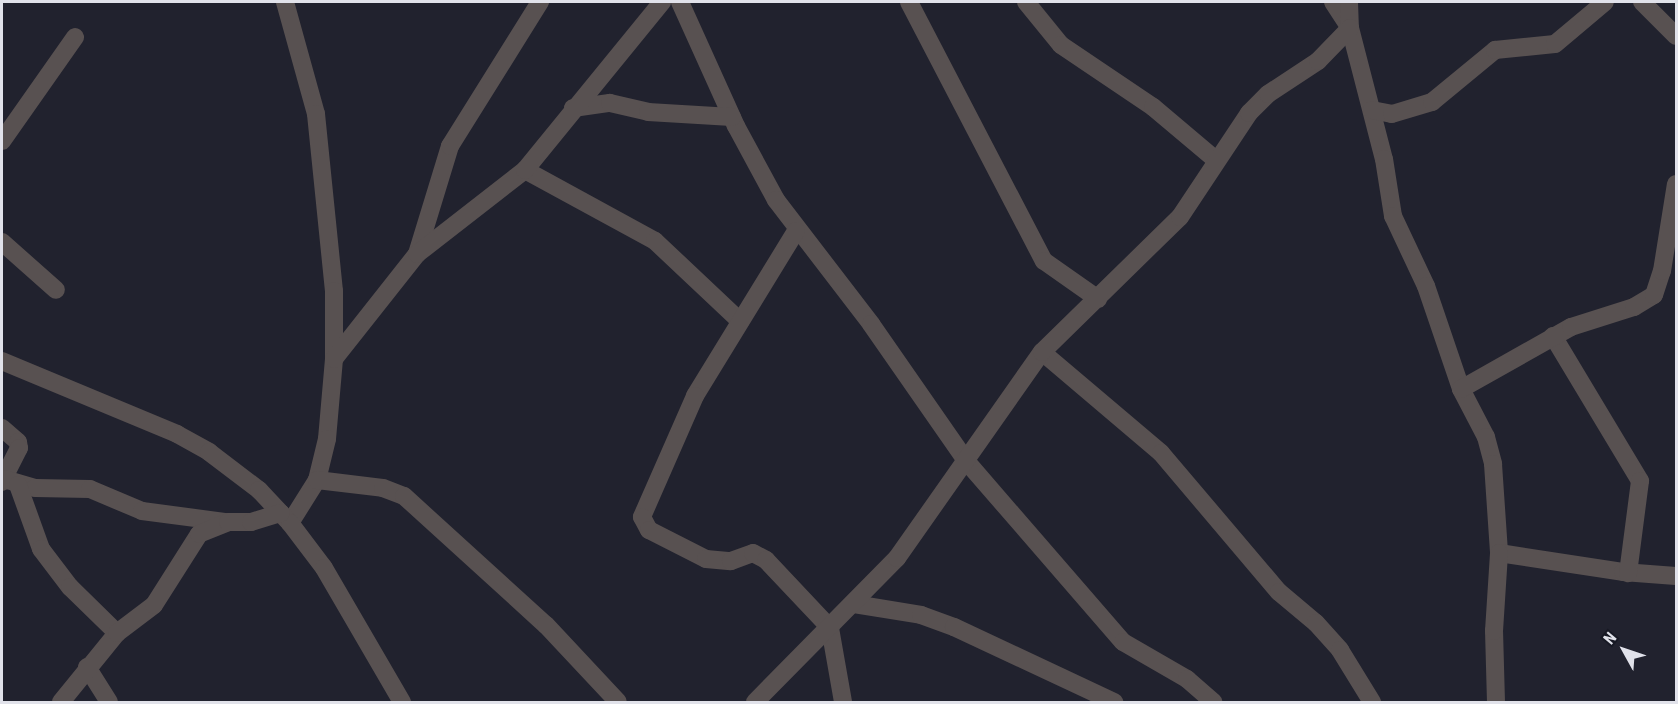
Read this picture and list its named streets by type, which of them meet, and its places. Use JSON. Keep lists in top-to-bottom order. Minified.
{"north":"top left"}
